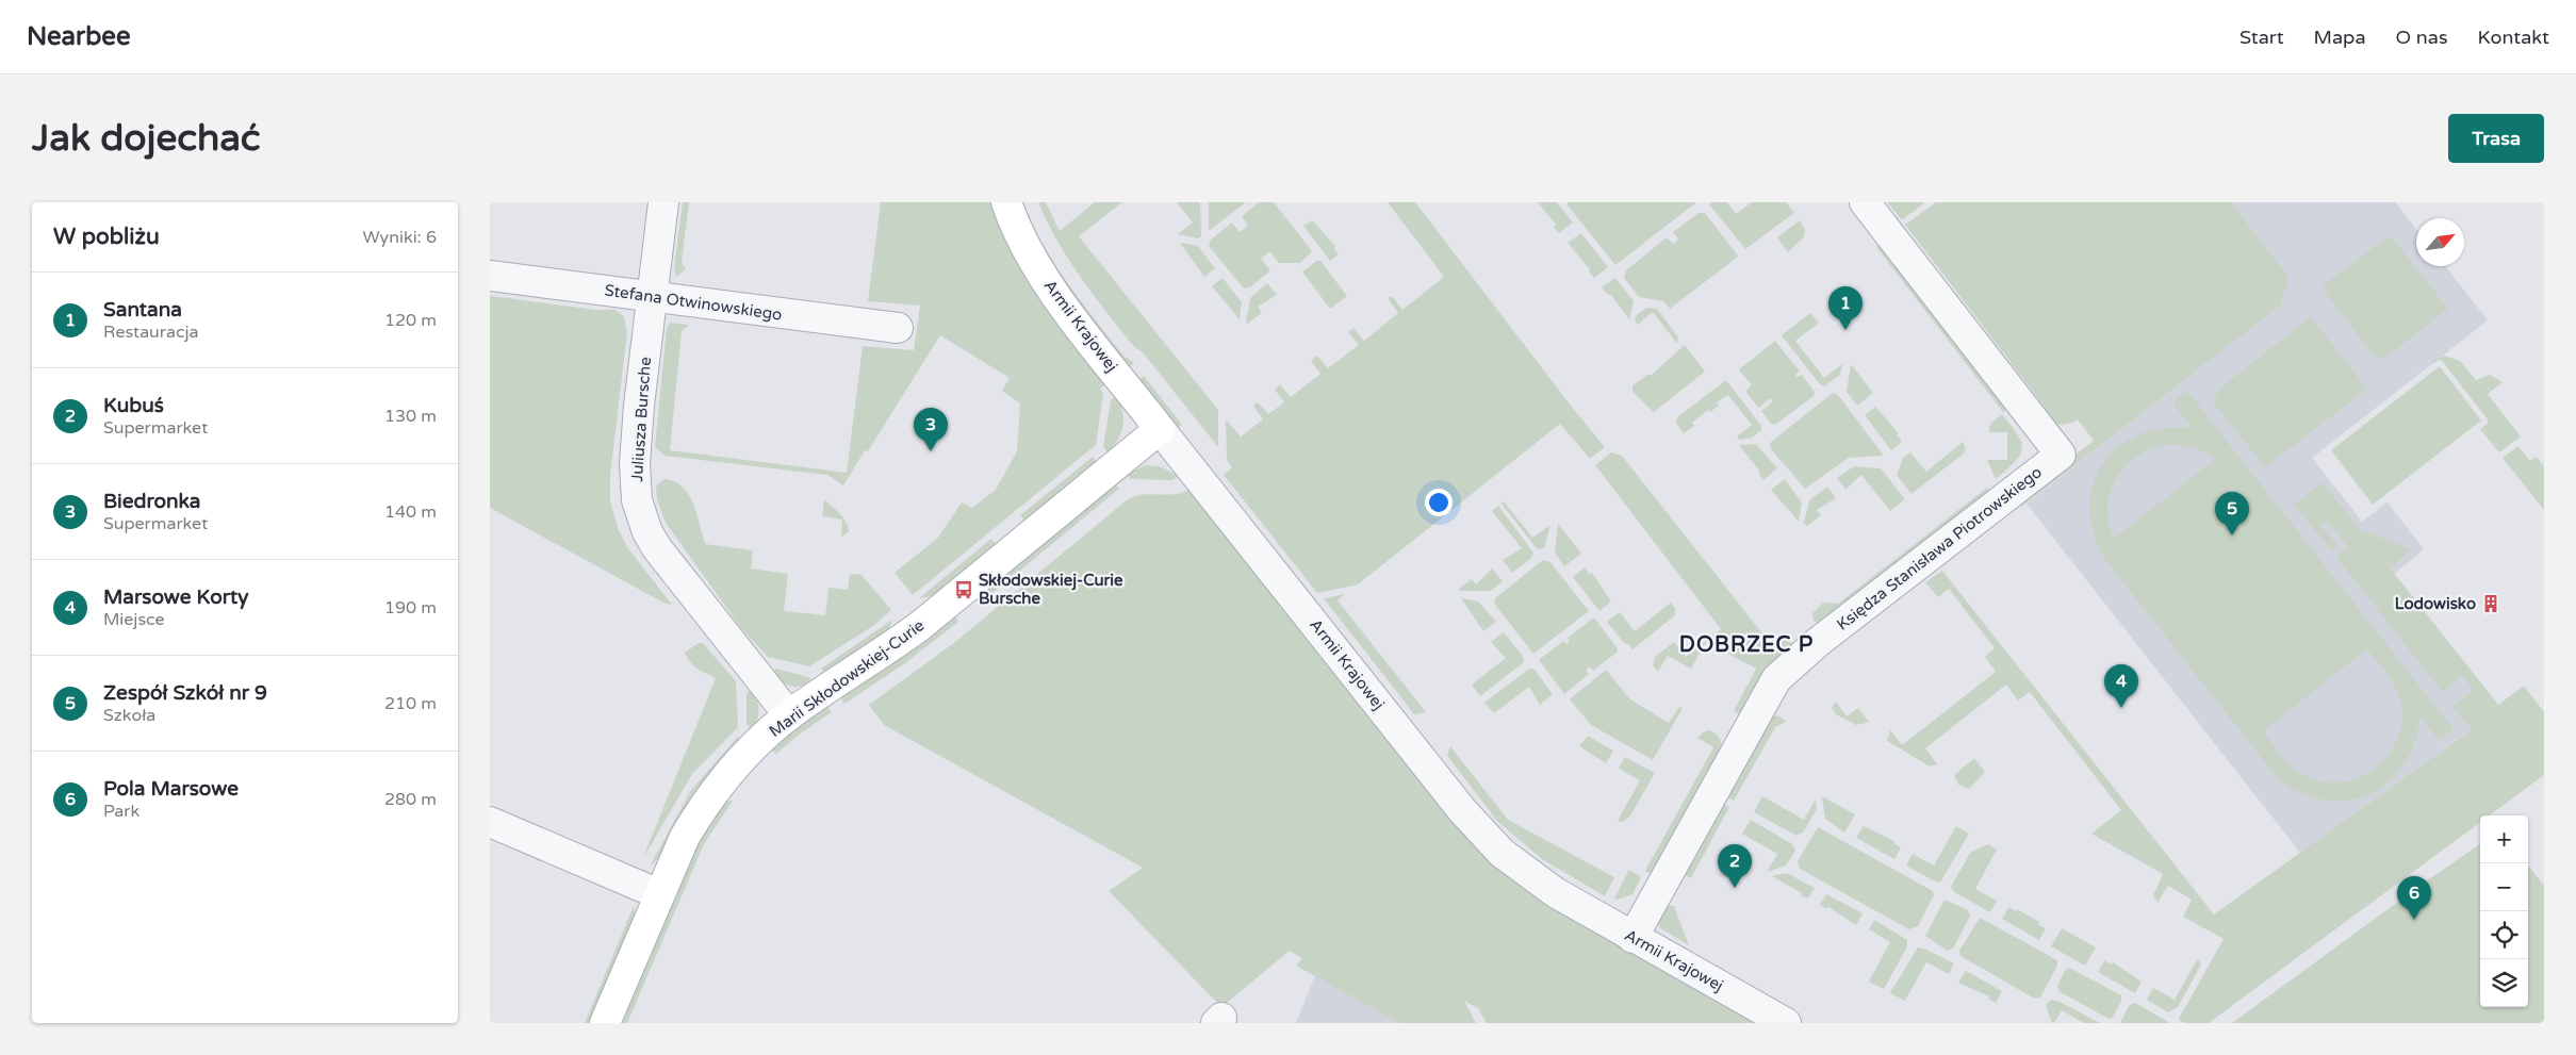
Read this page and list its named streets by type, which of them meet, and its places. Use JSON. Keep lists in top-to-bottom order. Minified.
{"streets":{"street":["Stefana Otwinowskiego","Armii Krajowej","Juliusza Bursche","Księdza Stanisława Piotrowskiego","Marii Skłodowskiej-Curie"]},"crossings":[["Stefana Otwinowskiego","Juliusza Bursche"],["Armii Krajowej","Księdza Stanisława Piotrowskiego"],["Armii Krajowej","Marii Skłodowskiej-Curie"],["Juliusza Bursche","Marii Skłodowskiej-Curie"]],"districts":["DOBRZEC P"],"places":{"bus stop":["Skłodowskiej-Curie Bursche"],"building":["Lodowisko"]},"north":"top right","page":{"header":"Nearbee","nav":["Start","Mapa","O nas","Kontakt"],"buttons":"Trasa","title":"Jak dojechać","heading":["W pobliżu","Wyniki: 6"],"list":[{"mark":"1","name":"Santana","note":"Restauracja","value":"120 m"},{"mark":"2","name":"Kubuś","note":"Supermarket","value":"130 m"},{"mark":"3","name":"Biedronka","note":"Supermarket","value":"140 m"},{"mark":"4","name":"Marsowe Korty","note":"Miejsce","value":"190 m"},{"mark":"5","name":"Zespół Szkół nr 9","note":"Szkoła","value":"210 m"},{"mark":"6","name":"Pola Marsowe","note":"Park","value":"280 m"}],"pins":["1","3","5","4","2","6"],"map_buttons":["+","−"]}}
